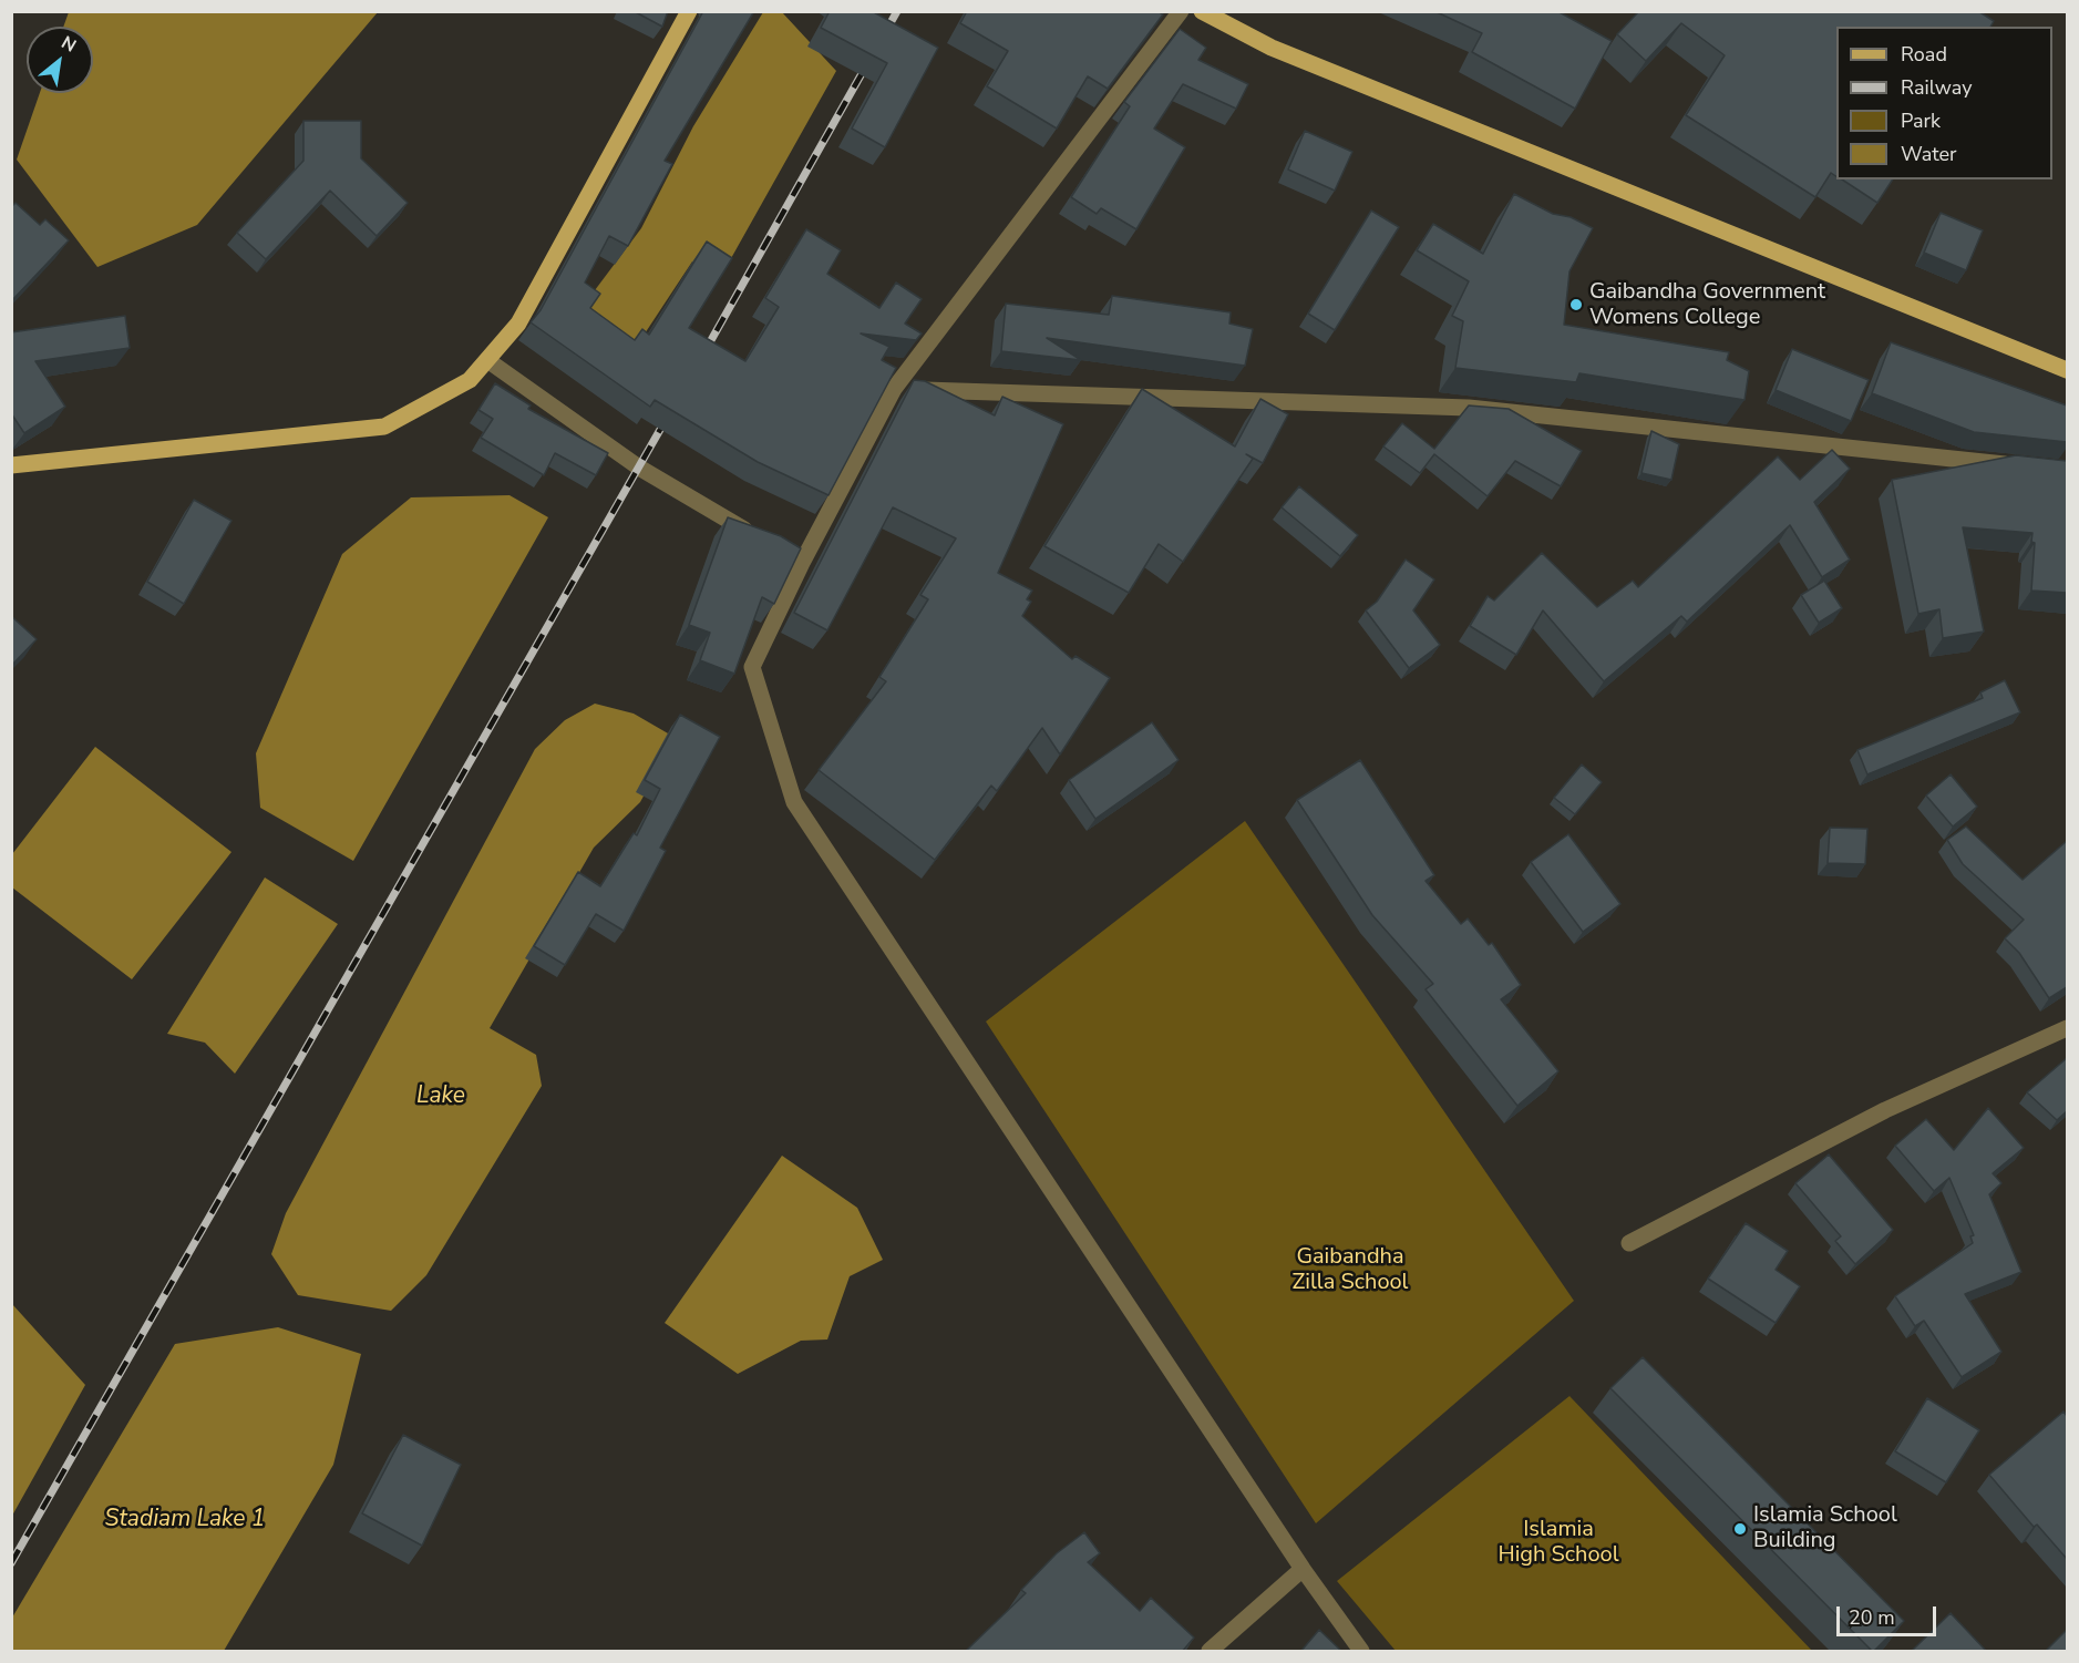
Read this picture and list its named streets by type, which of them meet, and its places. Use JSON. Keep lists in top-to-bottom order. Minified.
{"water":["Lake","Stadiam Lake 1"],"parks":["Gaibandha Zilla School","Islamia High School"],"places":["Gaibandha Government Womens College","Islamia School Building"],"legend":["Road","Railway","Park","Water"],"scale_bar":"20 m","north":"top right"}
